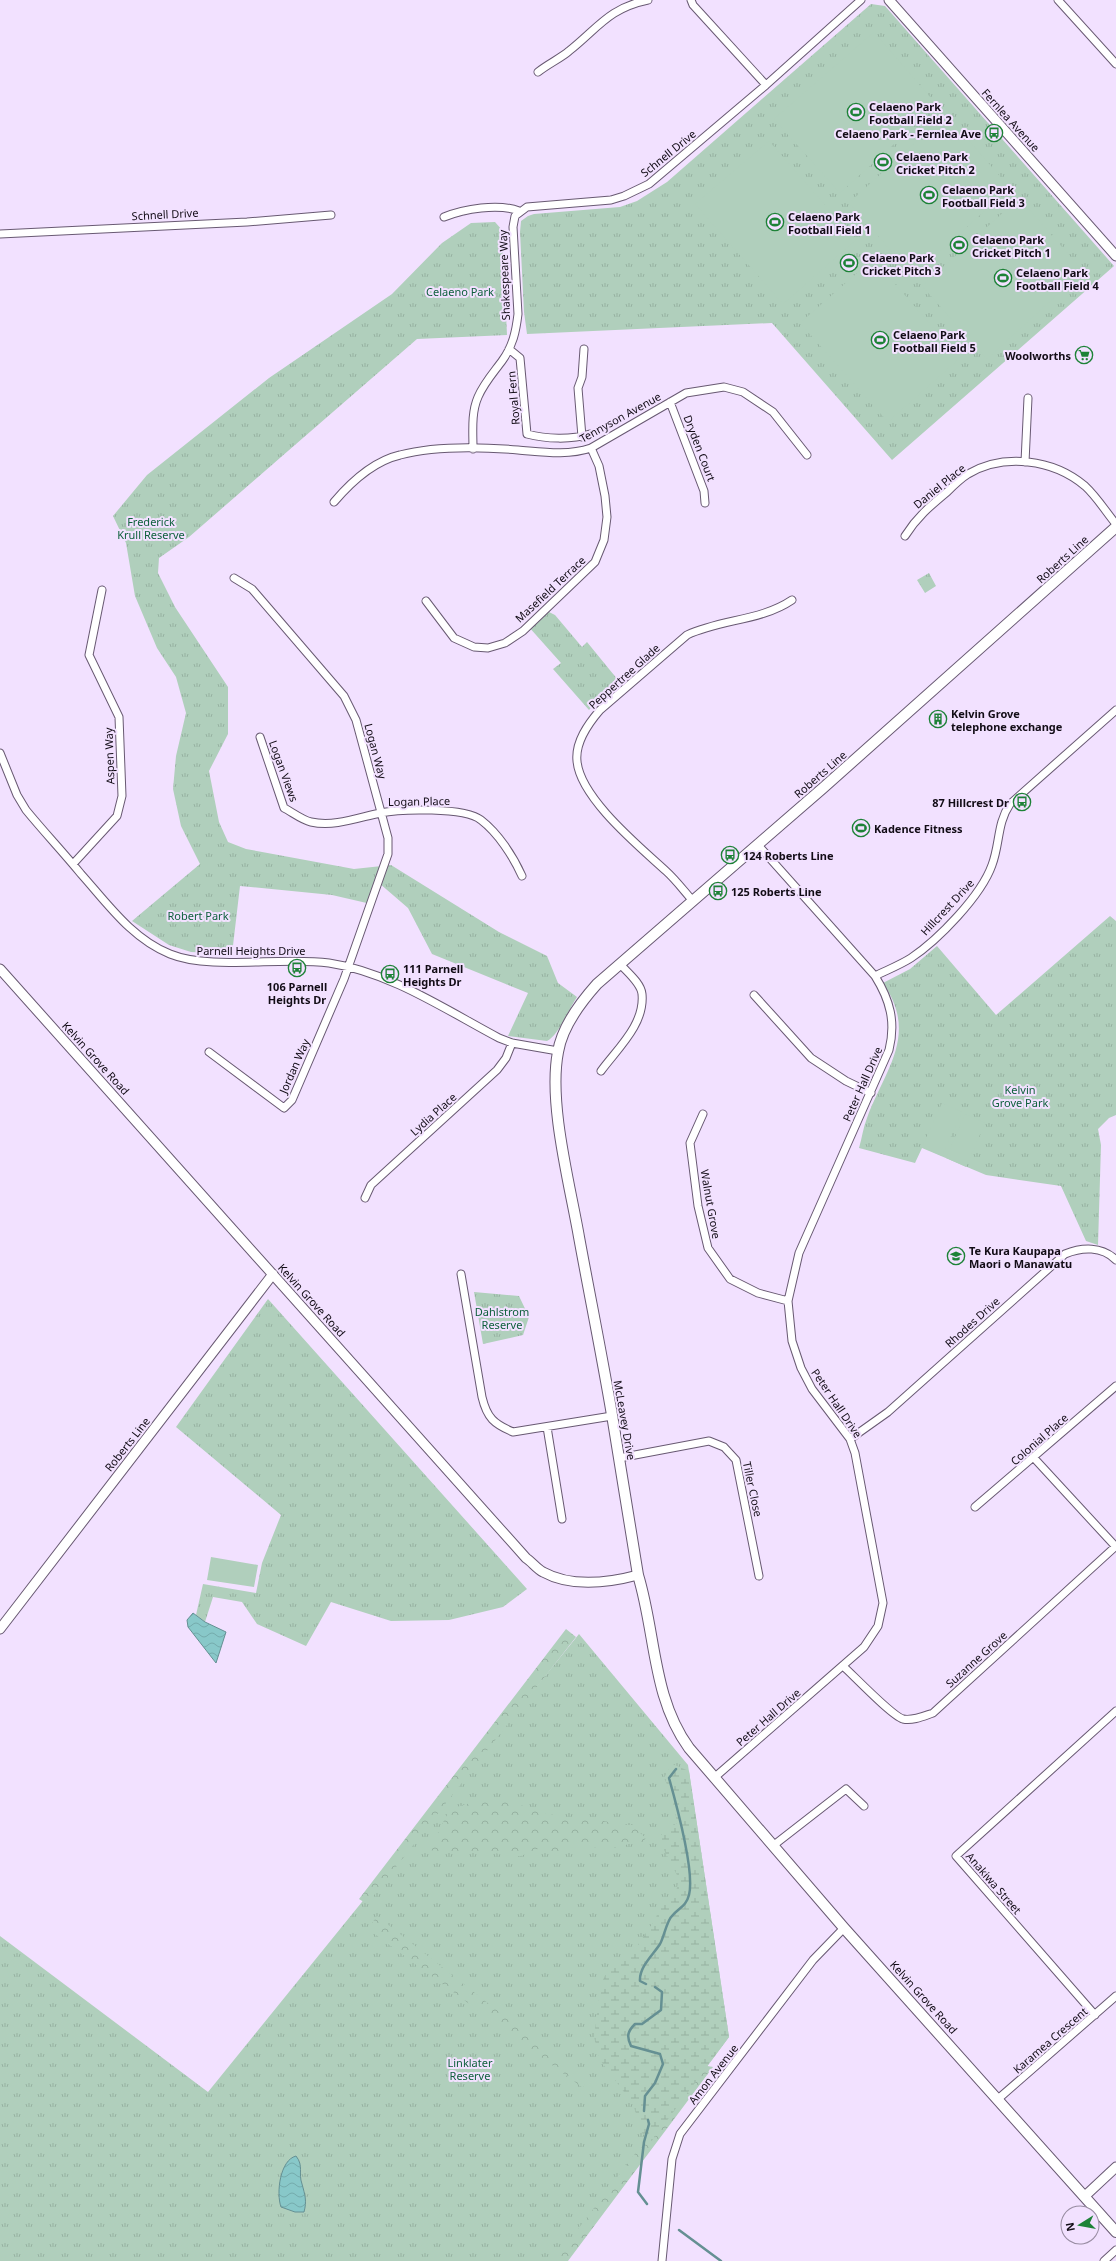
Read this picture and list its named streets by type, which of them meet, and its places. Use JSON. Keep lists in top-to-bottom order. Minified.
{"streets":{"main road":["Roberts Line","Kelvin Grove Road","McLeavey Drive"],"street":["Fernlea Avenue","Schnell Drive","Shakespeare Way","Royal Fern","Tennyson Avenue","Dryden Court","Daniel Place","Masefield Terrace","Peppertree Glade","Logan Way","Aspen Way","Logan Views","Logan Place","Hillcrest Drive","Parnell Heights Drive","Jordan Way","Peter Hall Drive","Lydia Place","Walnut Grove","Rhodes Drive","Colonial Place","Tiller Close","Suzanne Grove","Anakiwa Street","Karamea Crescent","Amon Avenue"]},"crossings":[["Schnell Drive","Shakespeare Way"],["Shakespeare Way","Royal Fern"],["Shakespeare Way","Tennyson Avenue"],["Tennyson Avenue","Dryden Court"],["Tennyson Avenue","Masefield Terrace"],["Daniel Place","Roberts Line"],["Roberts Line","Peppertree Glade"],["Roberts Line","Parnell Heights Drive"],["Roberts Line","Kelvin Grove Road"],["Roberts Line","Peter Hall Drive"],["Roberts Line","McLeavey Drive"],["Logan Way","Logan Views"],["Logan Way","Logan Place"],["Logan Way","Parnell Heights Drive"],["Logan Way","Jordan Way"],["Aspen Way","Parnell Heights Drive"],["Logan Views","Logan Place"],["Hillcrest Drive","Peter Hall Drive"],["Parnell Heights Drive","Jordan Way"],["Parnell Heights Drive","Lydia Place"],["Parnell Heights Drive","McLeavey Drive"],["Kelvin Grove Road","Peter Hall Drive"],["Kelvin Grove Road","McLeavey Drive"],["Kelvin Grove Road","Karamea Crescent"],["Kelvin Grove Road","Amon Avenue"],["Peter Hall Drive","Walnut Grove"],["Peter Hall Drive","Rhodes Drive"],["Peter Hall Drive","McLeavey Drive"],["Peter Hall Drive","Suzanne Grove"],["McLeavey Drive","Tiller Close"],["Colonial Place","Suzanne Grove"],["Anakiwa Street","Karamea Crescent"]],"parks":["Celaeno Park","Frederick Krull Reserve","Robert Park","Kelvin Grove Park","Dahlstrom Reserve","Linklater Reserve"],"places":{"sports":["Celaeno Park Football Field 2","Celaeno Park Cricket Pitch 2","Celaeno Park Football Field 3","Celaeno Park Football Field 1","Celaeno Park Cricket Pitch 1","Celaeno Park Cricket Pitch 3","Celaeno Park Football Field 4","Celaeno Park Football Field 5","Kadence Fitness"],"bus stop":["Celaeno Park - Fernlea Ave","87 Hillcrest Dr","124 Roberts Line","125 Roberts Line","106 Parnell Heights Dr","111 Parnell Heights Dr"],"supermarket":["Woolworths"],"building":["Kelvin Grove telephone exchange"],"school or university":["Te Kura Kaupapa Maori o Manawatu"]},"north":"left"}
